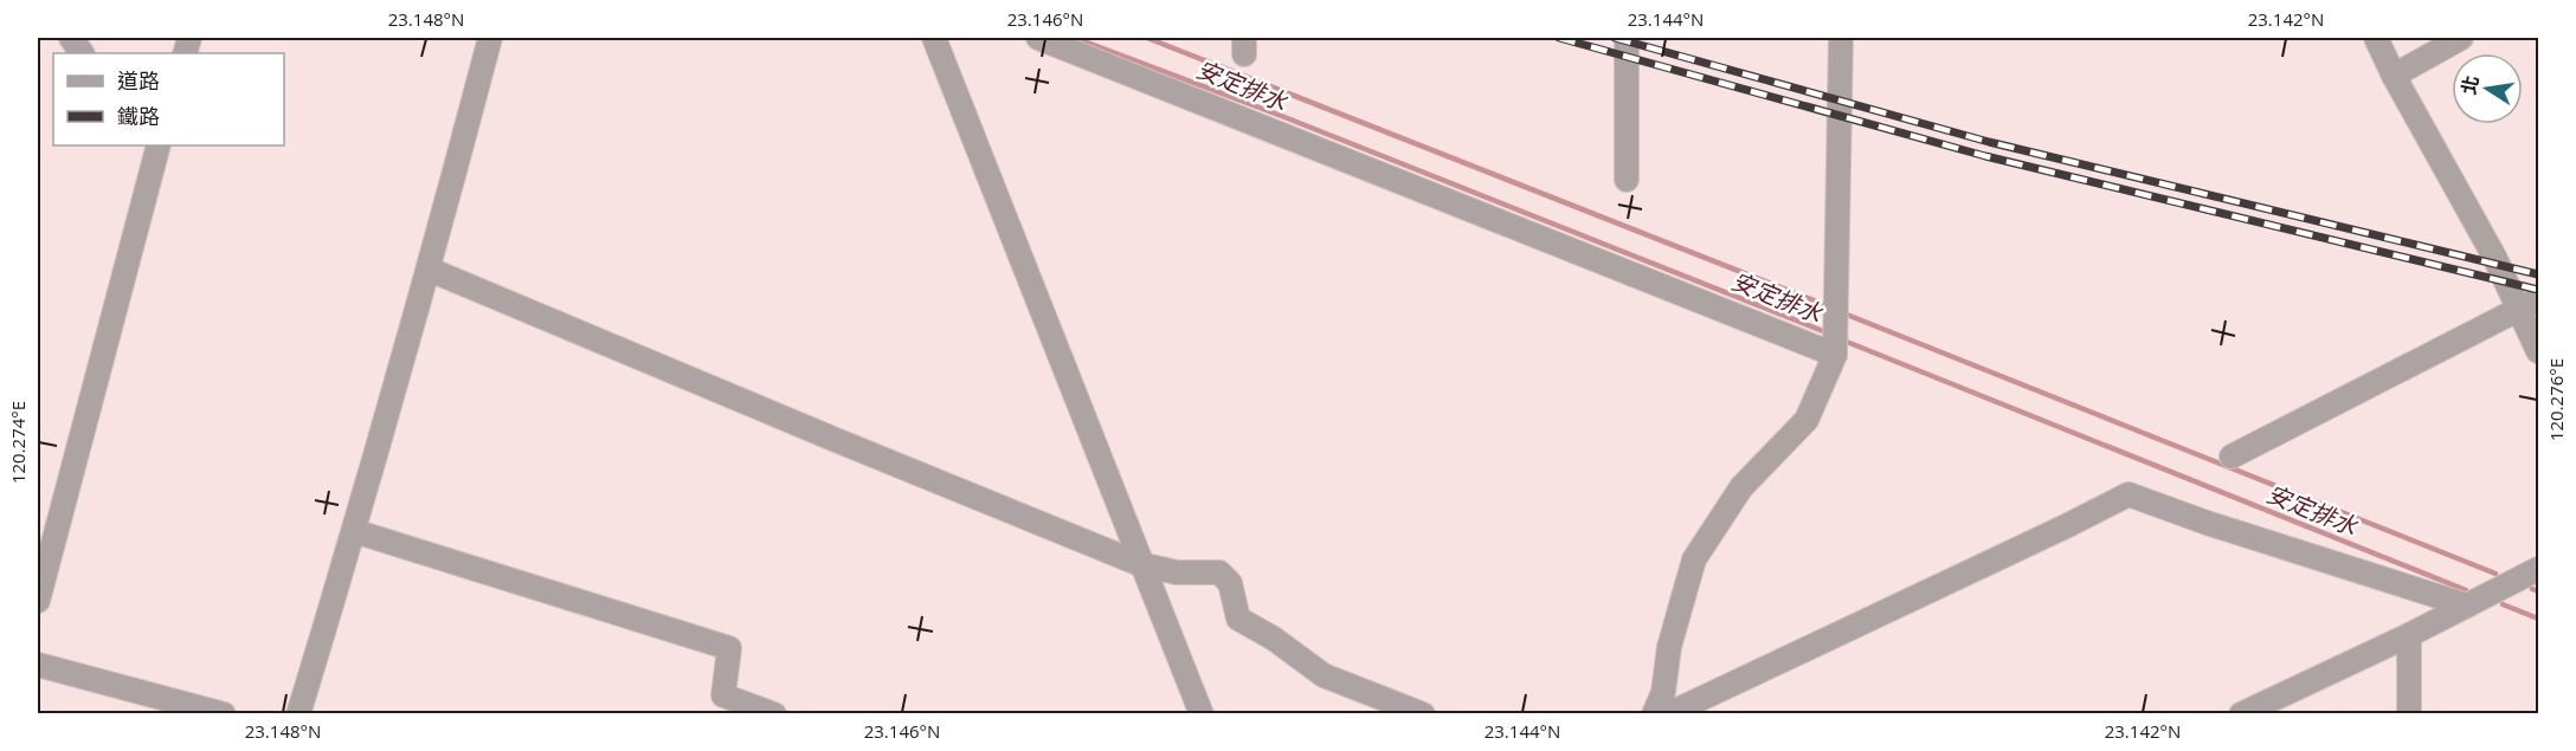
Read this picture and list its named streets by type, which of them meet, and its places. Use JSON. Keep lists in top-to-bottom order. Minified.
{"water":["安定排水"],"legend":["道路","鐵路"],"north":"left","coordinates":["23.148°N","23.146°N","23.144°N","23.142°N","120.276°E","120.274°E"]}
